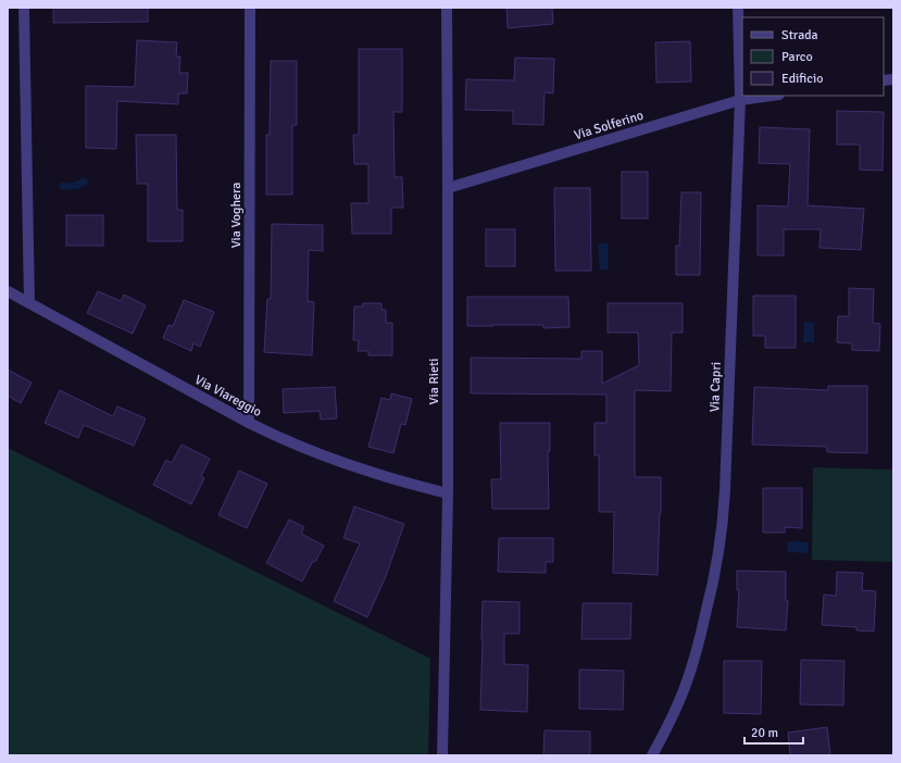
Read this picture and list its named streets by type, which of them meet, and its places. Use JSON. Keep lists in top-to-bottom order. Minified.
{"streets":{"street":["Via Solferino","Via Voghera","Via Rieti","Via Capri","Via Viareggio"]},"crossings":[["Via Solferino","Via Rieti"],["Via Solferino","Via Capri"],["Via Voghera","Via Viareggio"],["Via Rieti","Via Viareggio"]],"legend":["Strada","Parco","Edificio"],"scale_bar":"20 m"}
